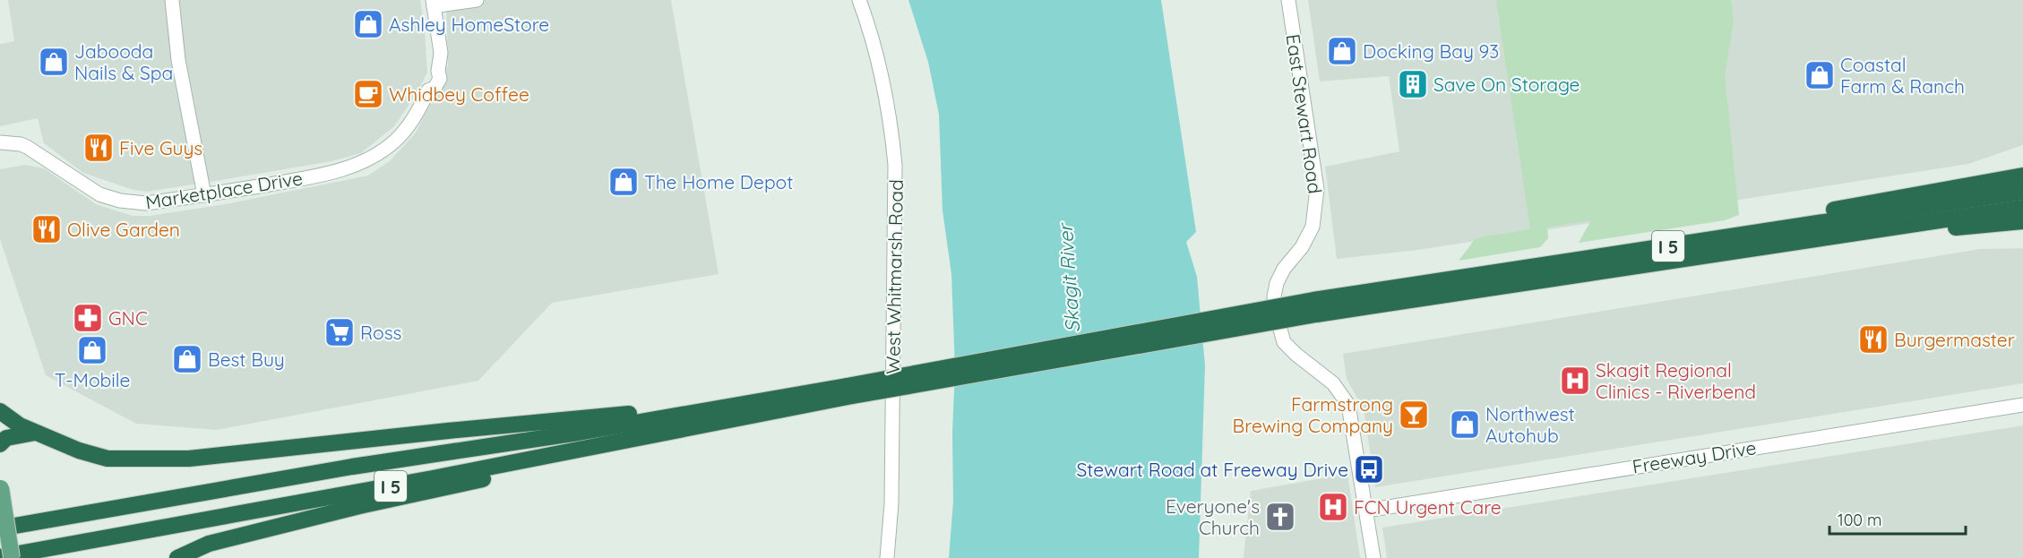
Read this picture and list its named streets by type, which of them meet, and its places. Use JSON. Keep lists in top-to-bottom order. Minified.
{"streets":{"highway":["I 5"],"street":["East Stewart Road","Marketplace Drive","West Whitmarsh Road","Freeway Drive"]},"crossings":[["East Stewart Road","Freeway Drive"]],"water":["Skagit River"],"places":{"shop":["Ashley HomeStore","Docking Bay 93","Jabooda Nails & Spa","Coastal Farm & Ranch","The Home Depot","T-Mobile","Best Buy","Northwest Autohub"],"building":["Save On Storage"],"cafe":["Whidbey Coffee"],"restaurant":["Five Guys","Olive Garden","Burgermaster"],"pharmacy":["GNC"],"supermarket":["Ross"],"hospital":["Skagit Regional Clinics - Riverbend","FCN Urgent Care"],"bar":["Farmstrong Brewing Company"],"bus stop":["Stewart Road at Freeway Drive"],"church":["Everyone's Church"]},"scale_bar":"100 m"}
